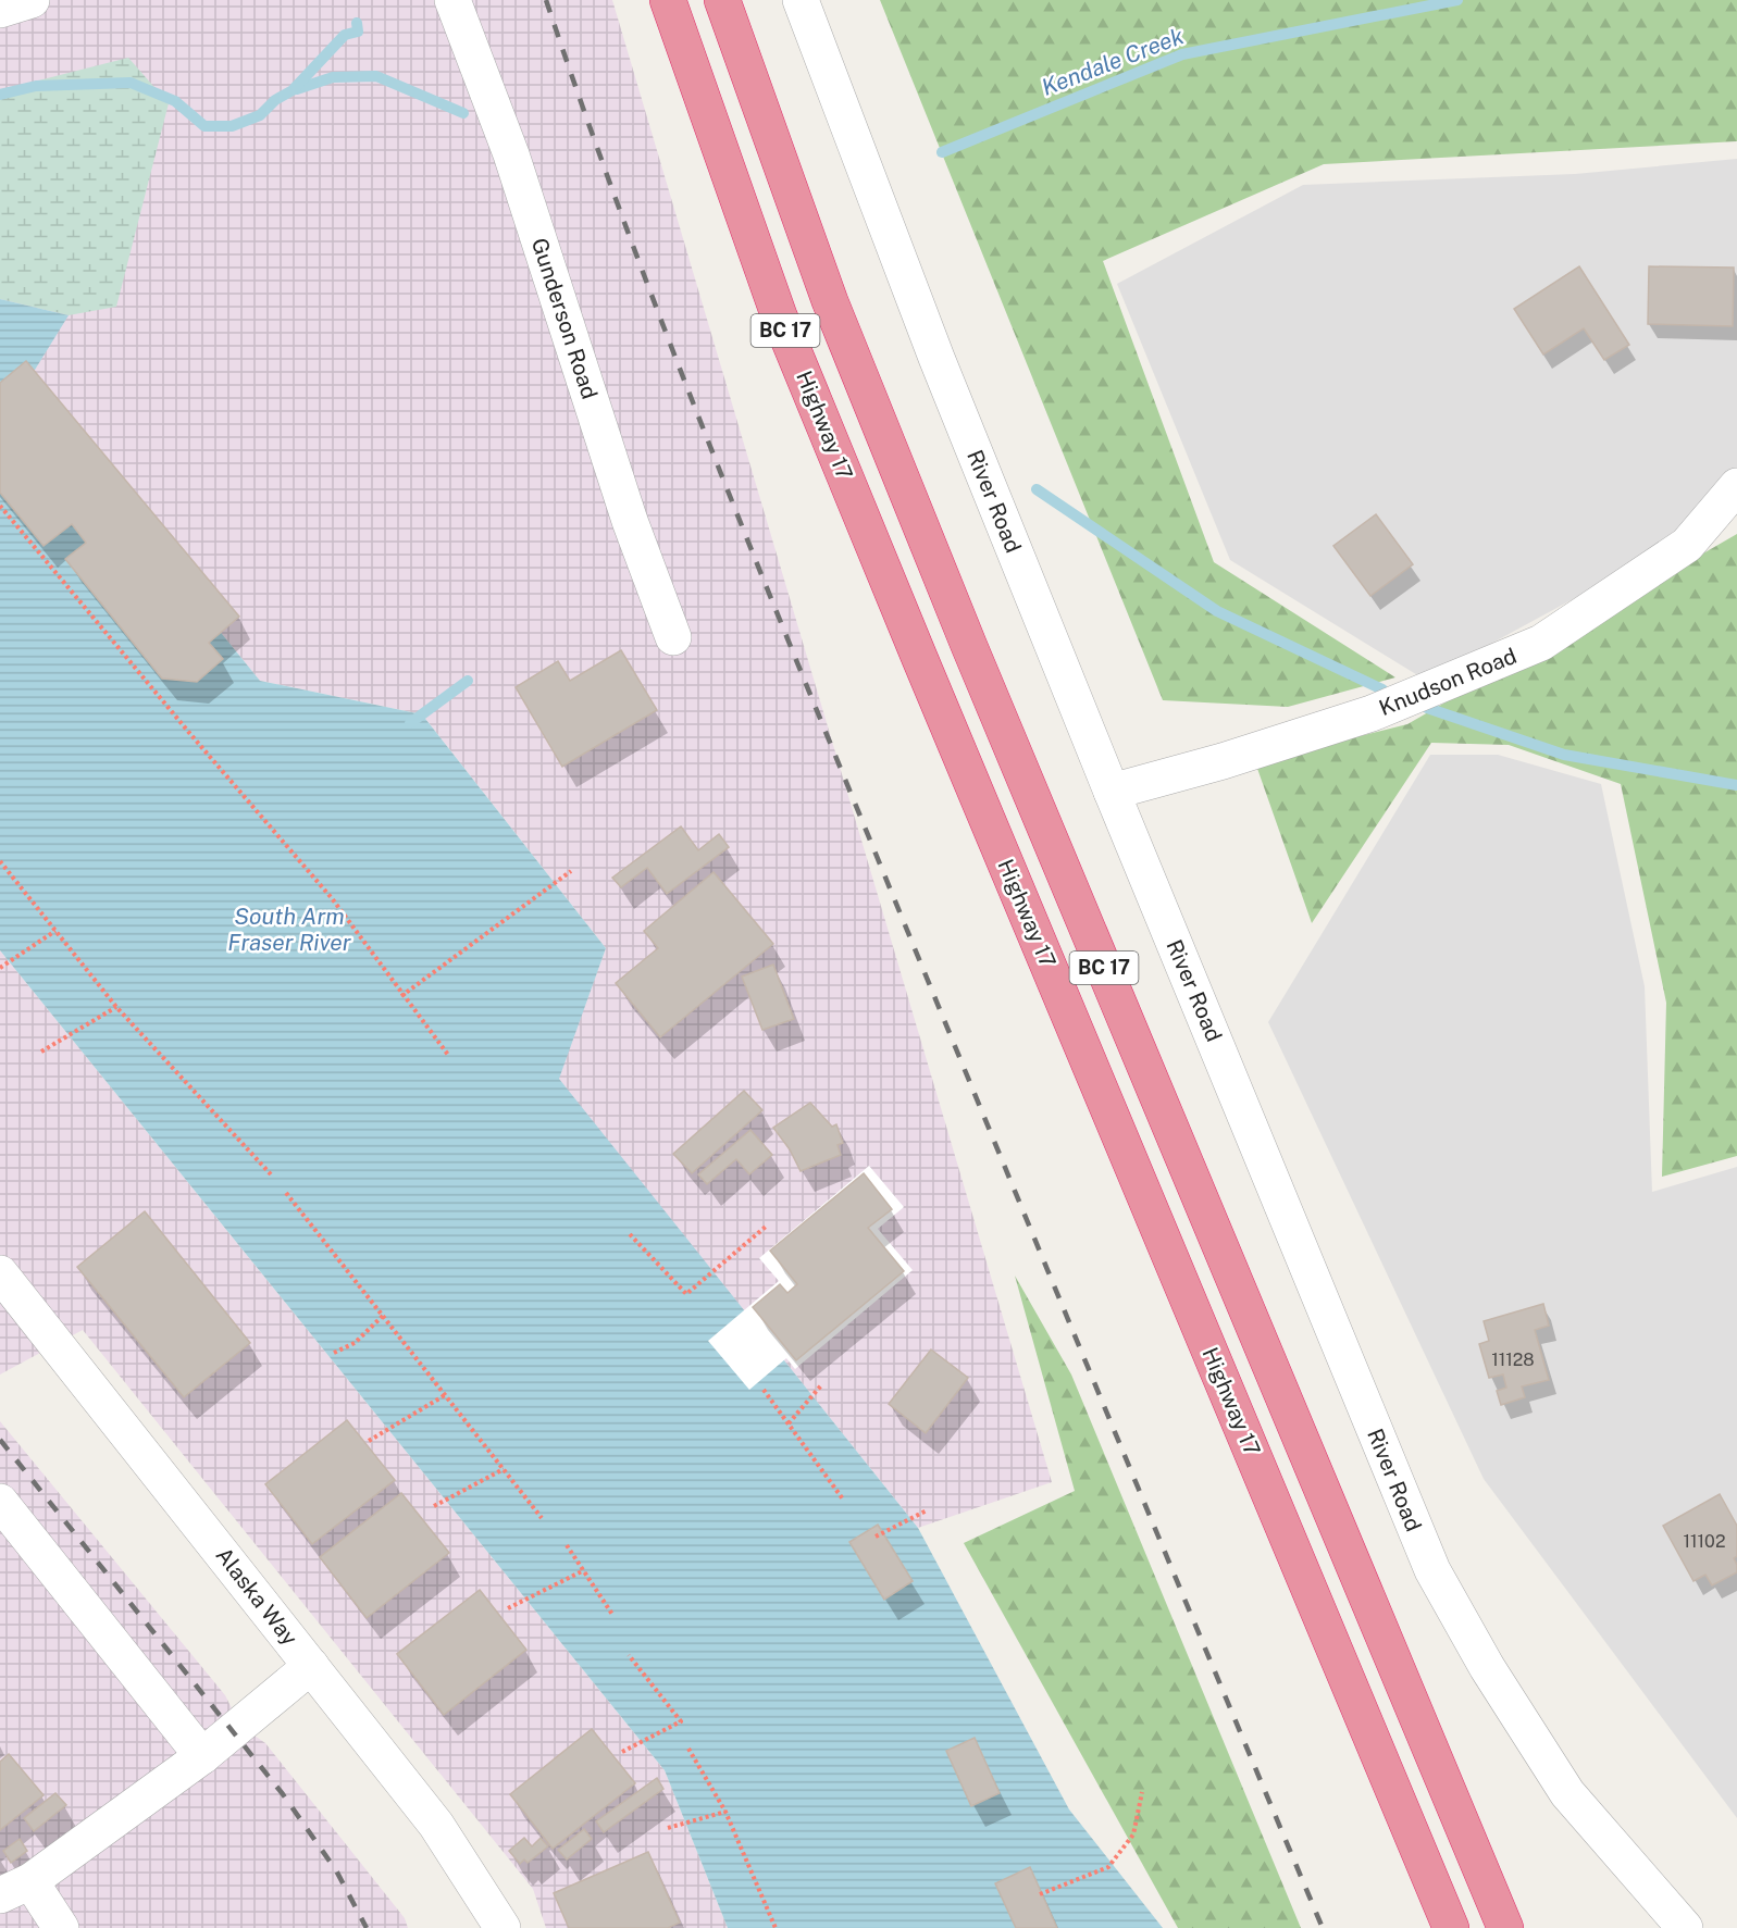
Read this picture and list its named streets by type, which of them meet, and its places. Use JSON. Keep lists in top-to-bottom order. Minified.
{"streets":{"highway":["BC 17","Highway 17"],"street":["Gunderson Road","River Road","Knudson Road","Alaska Way"]},"crossings":[["River Road","Knudson Road"]],"water":["Kendale Creek","South Arm Fraser River"],"house_numbers":["11128","11102"]}
